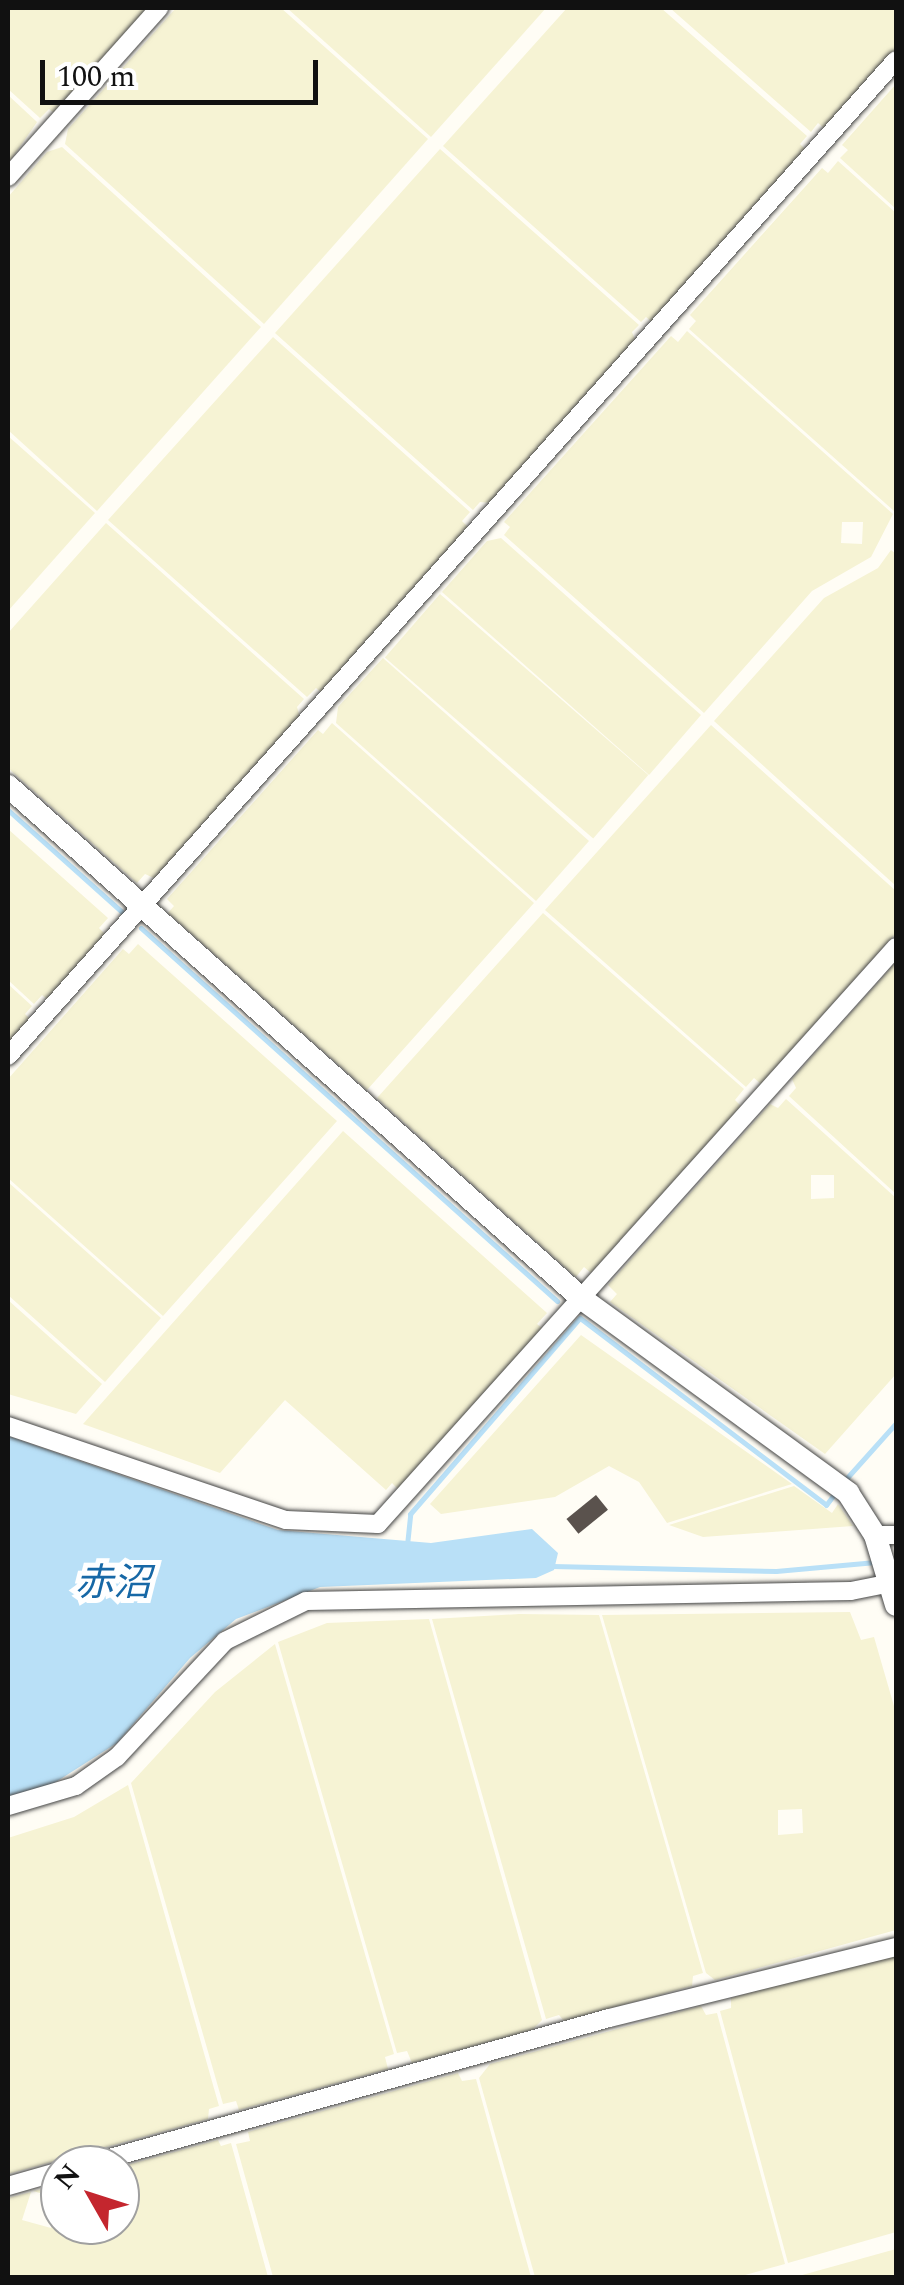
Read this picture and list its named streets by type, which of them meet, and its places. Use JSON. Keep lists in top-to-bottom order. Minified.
{"water":["赤沼"],"scale_bar":"100 m","north":"top left"}
